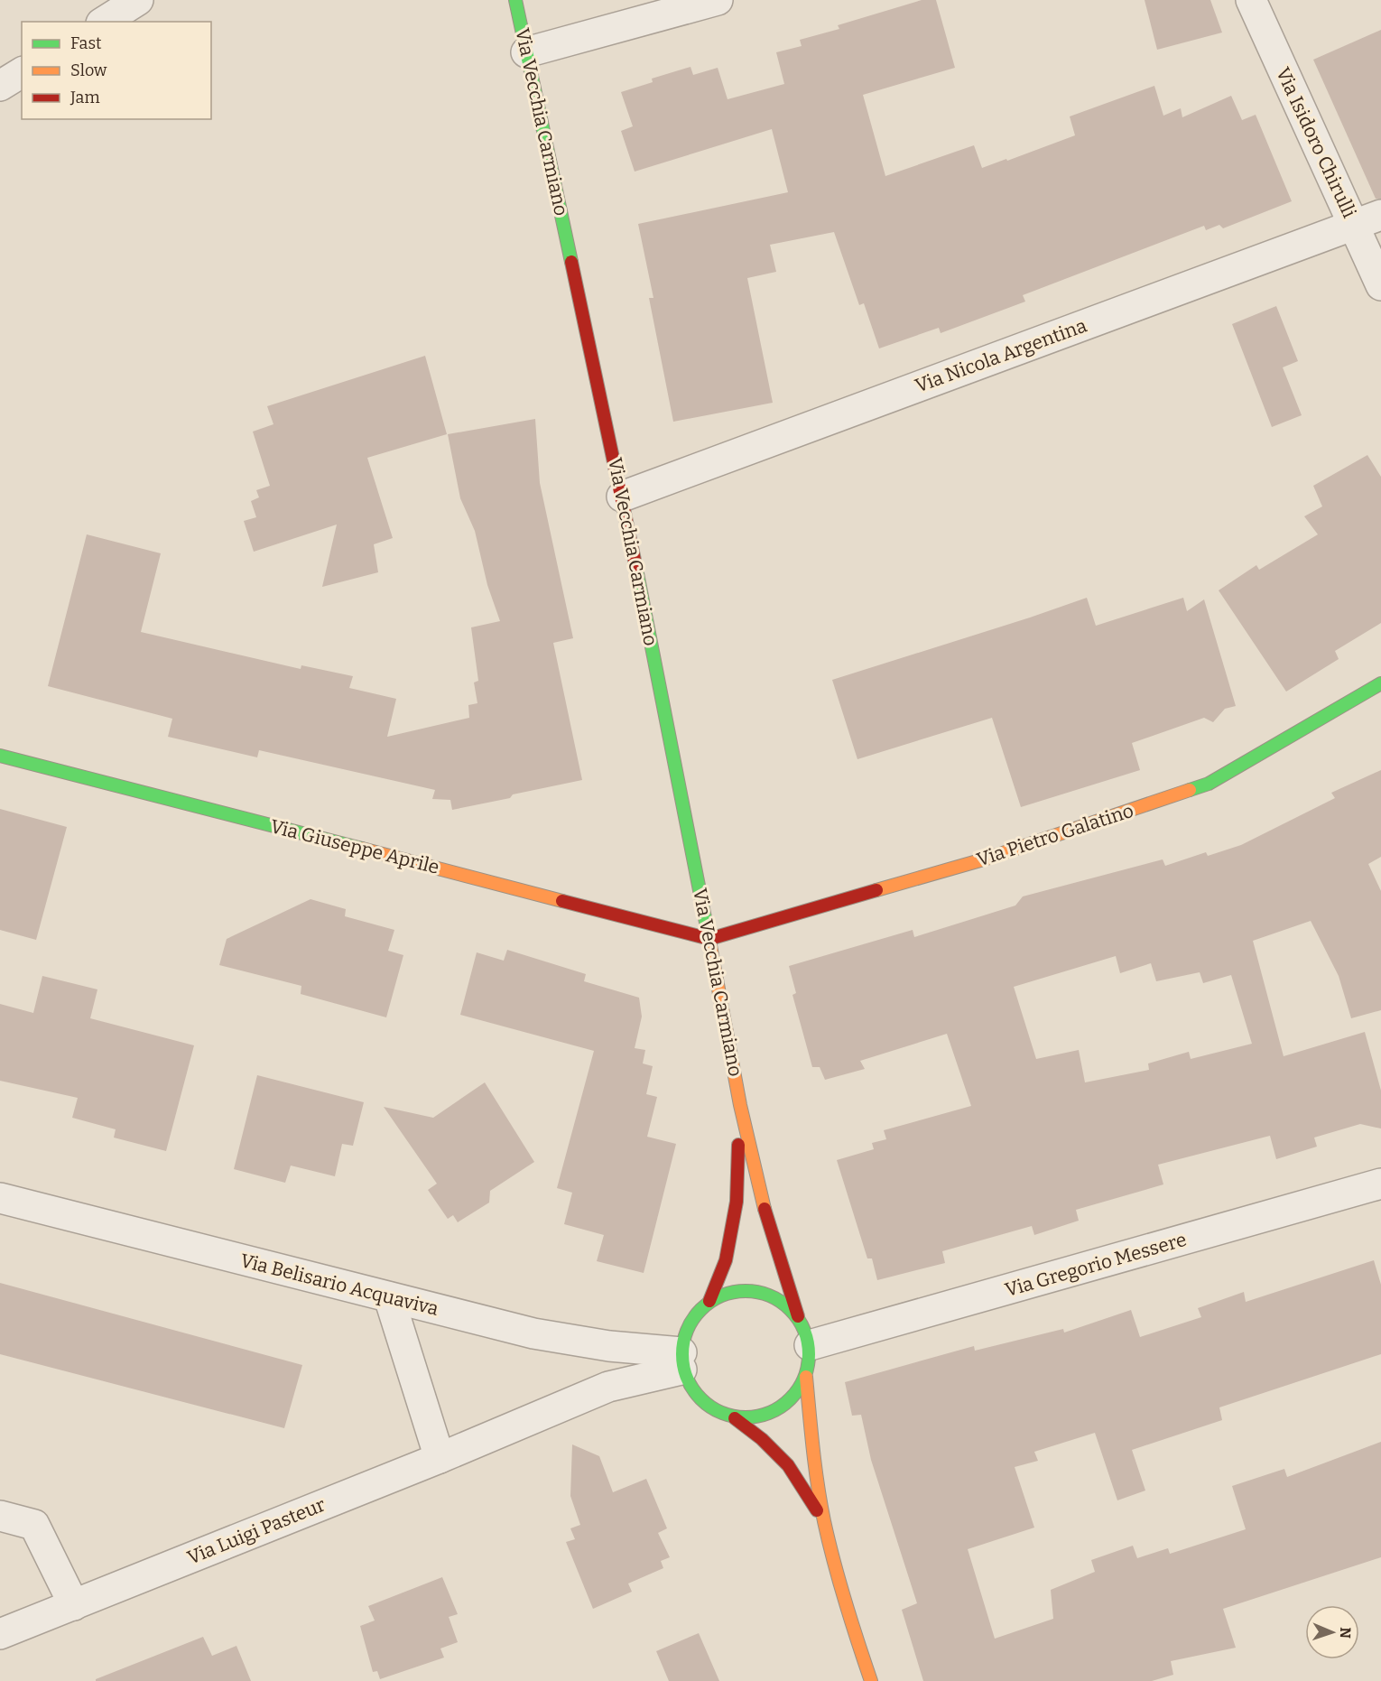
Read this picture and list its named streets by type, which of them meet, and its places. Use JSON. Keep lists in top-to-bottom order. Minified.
{"streets":{"street":["Via Vecchia Carmiano","Via Isidoro Chirulli","Via Nicola Argentina","Via Pietro Galatino","Via Giuseppe Aprile","Via Gregorio Messere","Via Belisario Acquaviva","Via Luigi Pasteur"]},"crossings":[["Via Vecchia Carmiano","Via Nicola Argentina"],["Via Vecchia Carmiano","Via Pietro Galatino"],["Via Vecchia Carmiano","Via Giuseppe Aprile"],["Via Vecchia Carmiano","Via Gregorio Messere"],["Via Vecchia Carmiano","Via Belisario Acquaviva"],["Via Vecchia Carmiano","Via Luigi Pasteur"],["Via Isidoro Chirulli","Via Nicola Argentina"],["Via Pietro Galatino","Via Giuseppe Aprile"],["Via Gregorio Messere","Via Belisario Acquaviva"],["Via Gregorio Messere","Via Luigi Pasteur"],["Via Belisario Acquaviva","Via Luigi Pasteur"]],"legend":["Fast","Slow","Jam"],"north":"right"}
